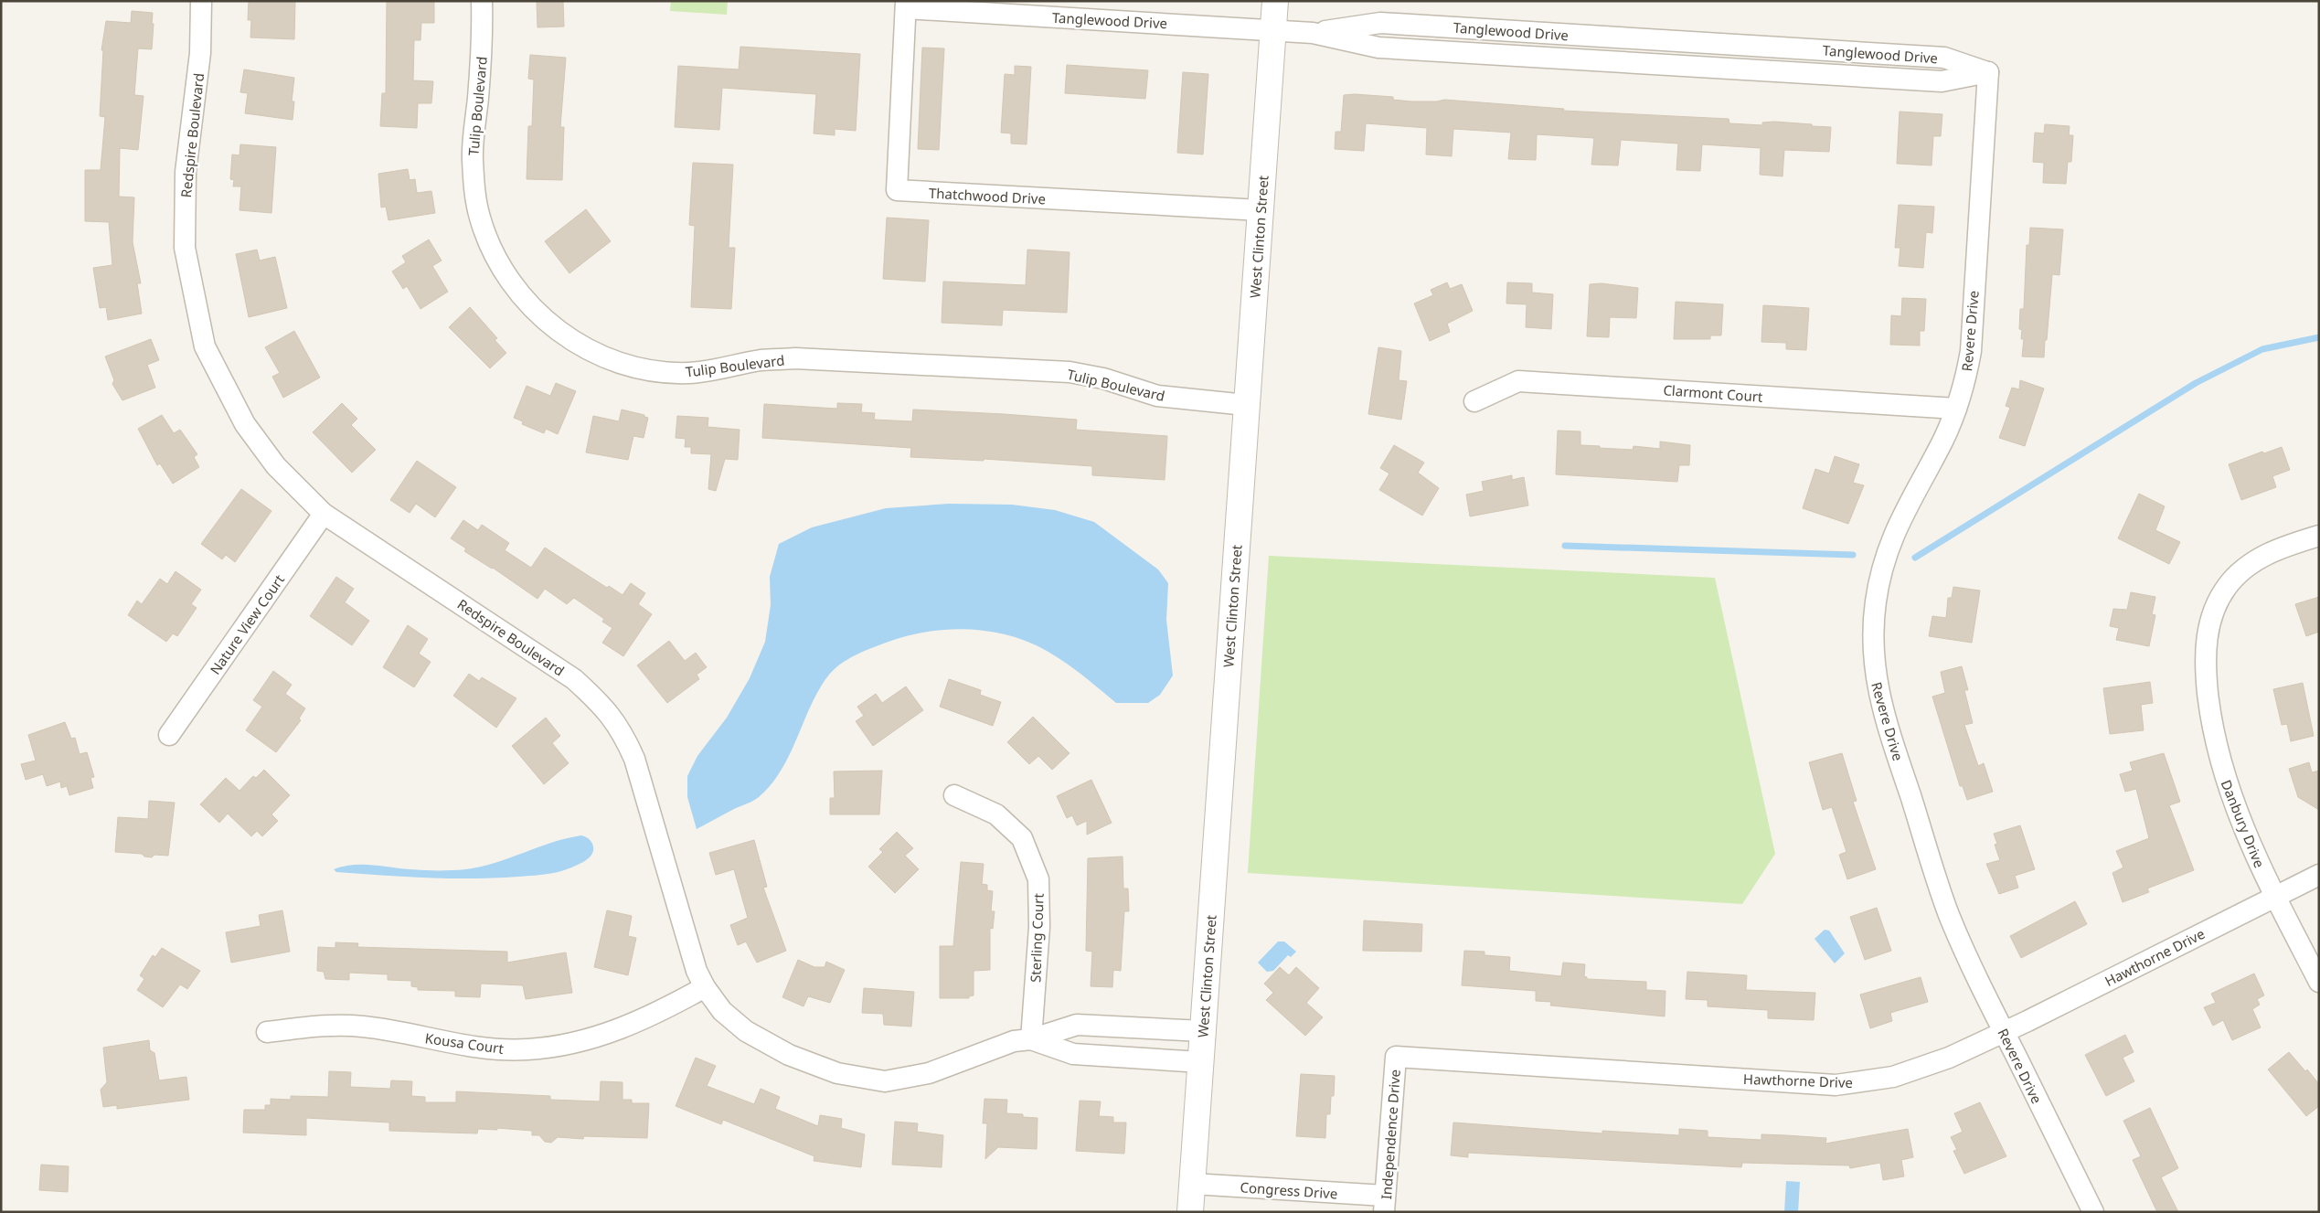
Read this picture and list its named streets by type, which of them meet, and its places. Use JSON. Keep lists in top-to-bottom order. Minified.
{"streets":{"street":["Tanglewood Drive","Tulip Boulevard","Redspire Boulevard","Thatchwood Drive","West Clinton Street","Revere Drive","Clarmont Court","Nature View Court","Danbury Drive","Sterling Court","Hawthorne Drive","Kousa Court","Independence Drive","Congress Drive"]},"crossings":[["Tanglewood Drive","Thatchwood Drive"],["Tanglewood Drive","West Clinton Street"],["Tanglewood Drive","Revere Drive"],["Tulip Boulevard","West Clinton Street"],["Redspire Boulevard","West Clinton Street"],["Redspire Boulevard","Nature View Court"],["Redspire Boulevard","Sterling Court"],["Redspire Boulevard","Kousa Court"],["Thatchwood Drive","West Clinton Street"],["West Clinton Street","Congress Drive"],["Revere Drive","Clarmont Court"],["Revere Drive","Hawthorne Drive"],["Danbury Drive","Hawthorne Drive"],["Hawthorne Drive","Independence Drive"],["Independence Drive","Congress Drive"]]}
